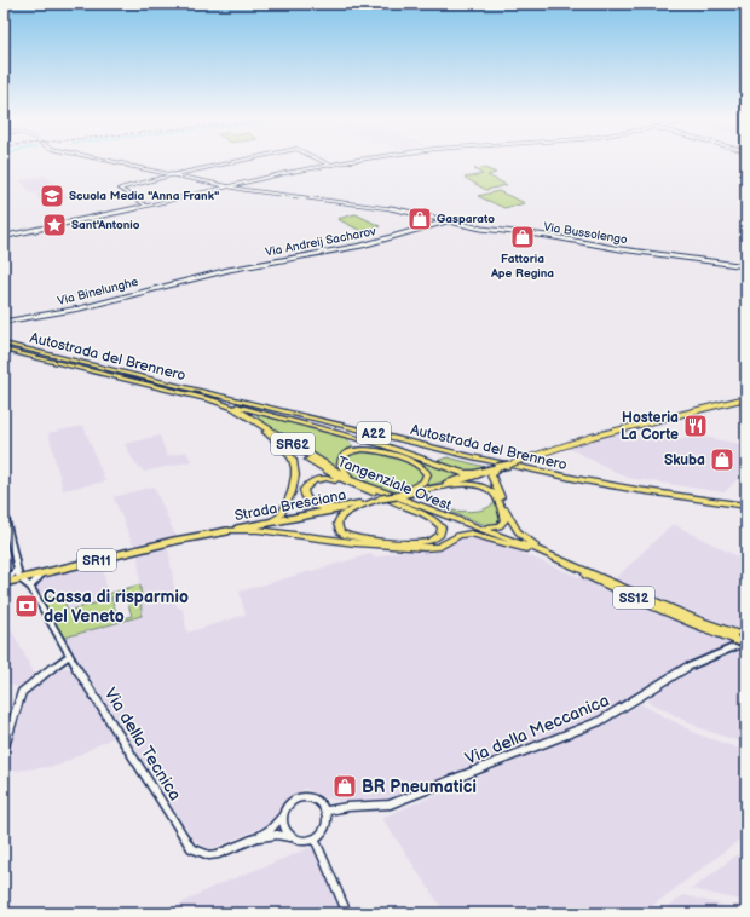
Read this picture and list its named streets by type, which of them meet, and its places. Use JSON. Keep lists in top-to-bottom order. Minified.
{"streets":{"highway":["Autostrada del Brennero","A22","SR62","Tangenziale Ovest","SS12"],"main road":["Strada Bresciana","SR11"],"street":["Via Bussolengo","Via Andreij Sacharov","Via Binelunghe","Via della Meccanica","Via della Tecnica"]},"crossings":[["Via Bussolengo","Via Andreij Sacharov"],["Via Andreij Sacharov","Via Binelunghe"],["Tangenziale Ovest","Via della Meccanica"]],"places":{"school or university":["Scuola Media \"Anna Frank\""],"shop":["Gasparato","Fattoria Ape Regina","Skuba","BR Pneumatici"],"place":["Sant'Antonio"],"restaurant":["Hosteria La Corte"],"bank":["Cassa di risparmio del Veneto"]}}
